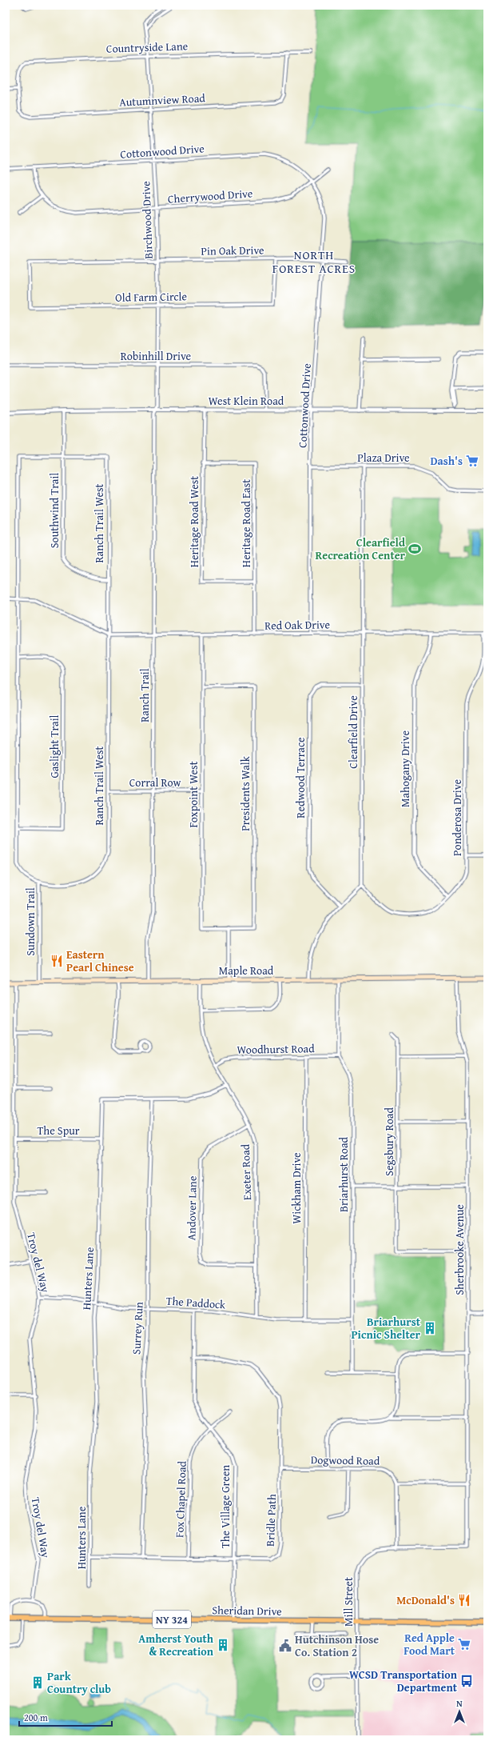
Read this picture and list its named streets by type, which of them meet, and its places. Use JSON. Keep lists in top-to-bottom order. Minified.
{"streets":{"main road":["Maple Road","Sheridan Drive","NY 324"],"street":["Countryside Lane","Autumnview Road","Cottonwood Drive","Cherrywood Drive","Birchwood Drive","Pin Oak Drive","Old Farm Circle","Robinhill Drive","West Klein Road","Plaza Drive","Southwind Trail","Heritage Road West","Ranch Trail West","Heritage Road East","Red Oak Drive","Ranch Trail","Clearfield Drive","Gaslight Trail","Mahogany Drive","Redwood Terrace","Corral Row","Presidents Walk","Foxpoint West","Ponderosa Drive","Sundown Trail","Woodhurst Road","The Spur","Segsbury Road","Exeter Road","Briarhurst Road","Wickham Drive","Andover Lane","Sherbrooke Avenue","Troy del Way","Hunters Lane","The Paddock","Surrey Run","Dogwood Road","Fox Chapel Road","The Village Green","Bridle Path","Mill Street"]},"crossings":[["Countryside Lane","Autumnview Road"],["Countryside Lane","Birchwood Drive"],["Autumnview Road","Birchwood Drive"],["Cottonwood Drive","Cherrywood Drive"],["Cottonwood Drive","Birchwood Drive"],["Cottonwood Drive","Pin Oak Drive"],["Cottonwood Drive","West Klein Road"],["Cottonwood Drive","Plaza Drive"],["Cottonwood Drive","Red Oak Drive"],["Cherrywood Drive","Birchwood Drive"],["Birchwood Drive","Pin Oak Drive"],["Birchwood Drive","Old Farm Circle"],["Birchwood Drive","Robinhill Drive"],["Birchwood Drive","West Klein Road"],["Birchwood Drive","Ranch Trail"],["Pin Oak Drive","Old Farm Circle"],["Robinhill Drive","West Klein Road"],["West Klein Road","Southwind Trail"],["West Klein Road","Heritage Road West"],["West Klein Road","Ranch Trail"],["Plaza Drive","Clearfield Drive"],["Southwind Trail","Ranch Trail West"],["Southwind Trail","Sundown Trail"],["Heritage Road West","Heritage Road East"],["Ranch Trail West","Red Oak Drive"],["Ranch Trail West","Corral Row"],["Ranch Trail West","Sundown Trail"],["Heritage Road East","Red Oak Drive"],["Red Oak Drive","Ranch Trail"],["Red Oak Drive","Clearfield Drive"],["Red Oak Drive","Mahogany Drive"],["Red Oak Drive","Foxpoint West"],["Red Oak Drive","Ponderosa Drive"],["Red Oak Drive","Sundown Trail"],["Ranch Trail","Corral Row"],["Ranch Trail","Maple Road"],["Clearfield Drive","Redwood Terrace"],["Clearfield Drive","Ponderosa Drive"],["Gaslight Trail","Sundown Trail"],["Mahogany Drive","Ponderosa Drive"],["Corral Row","Foxpoint West"],["Presidents Walk","Foxpoint West"],["Sundown Trail","Maple Road"],["Maple Road","Exeter Road"],["Maple Road","Briarhurst Road"],["Maple Road","Sherbrooke Avenue"],["Maple Road","Troy del Way"],["Woodhurst Road","Exeter Road"],["Woodhurst Road","Briarhurst Road"],["Woodhurst Road","Wickham Drive"],["The Spur","Troy del Way"],["The Spur","Hunters Lane"],["Segsbury Road","Sherbrooke Avenue"],["Exeter Road","Andover Lane"],["Exeter Road","Hunters Lane"],["Exeter Road","The Paddock"],["Briarhurst Road","The Paddock"],["Wickham Drive","The Paddock"],["Sherbrooke Avenue","Mill Street"],["Troy del Way","The Paddock"],["Hunters Lane","The Paddock"],["Hunters Lane","Surrey Run"],["Hunters Lane","Bridle Path"],["The Paddock","Surrey Run"],["The Paddock","The Village Green"],["Surrey Run","Bridle Path"],["Dogwood Road","Bridle Path"],["Fox Chapel Road","The Village Green"],["Fox Chapel Road","Bridle Path"],["The Village Green","Bridle Path"],["The Village Green","Sheridan Drive"],["Mill Street","Sheridan Drive"]],"districts":["NORTH FOREST ACRES"],"places":{"supermarket":["Dash's","Red Apple Food Mart"],"sports":["Clearfield Recreation Center"],"restaurant":["Eastern Pearl Chinese","McDonald's"],"building":["Briarhurst Picnic Shelter","Amherst Youth & Recreation","Park Country club"],"public building":["Hutchinson Hose Co. Station 2"],"bus stop":["WCSD Transportation Department"]},"scale_bar":"200 m","north":"top"}
